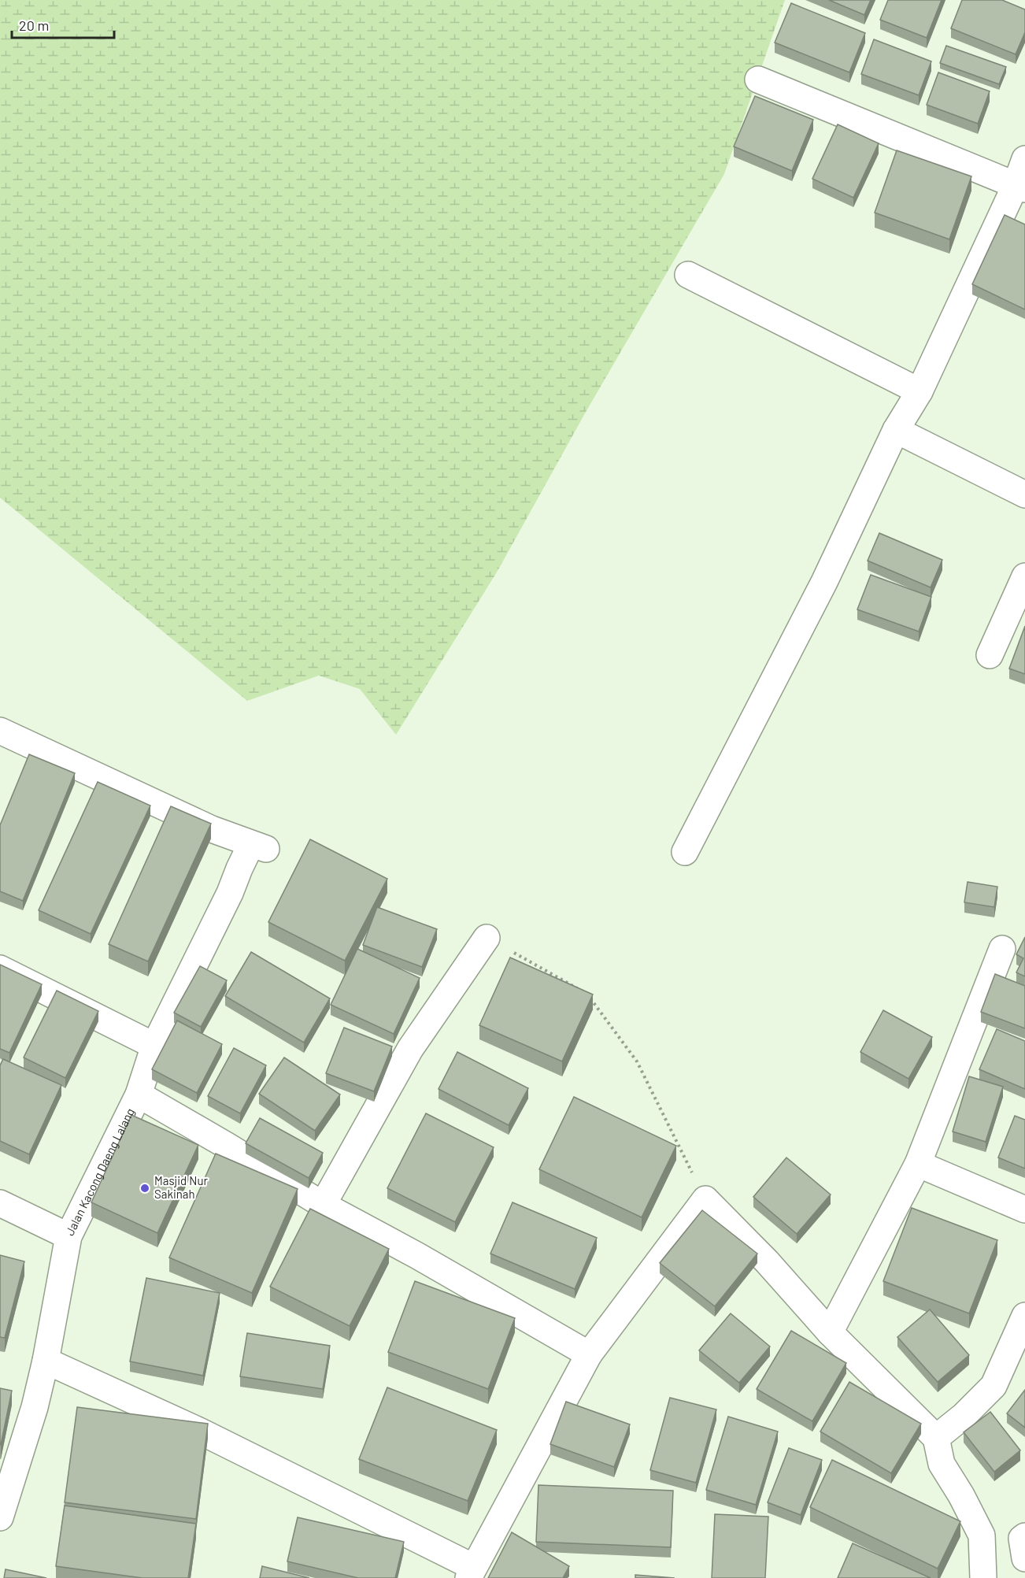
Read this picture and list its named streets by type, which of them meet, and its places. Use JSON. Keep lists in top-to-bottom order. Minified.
{"streets":{"street":["Jalan Kacong Daeng Lalang"]},"places":["Masjid Nur Sakinah"],"scale_bar":"20 m"}
